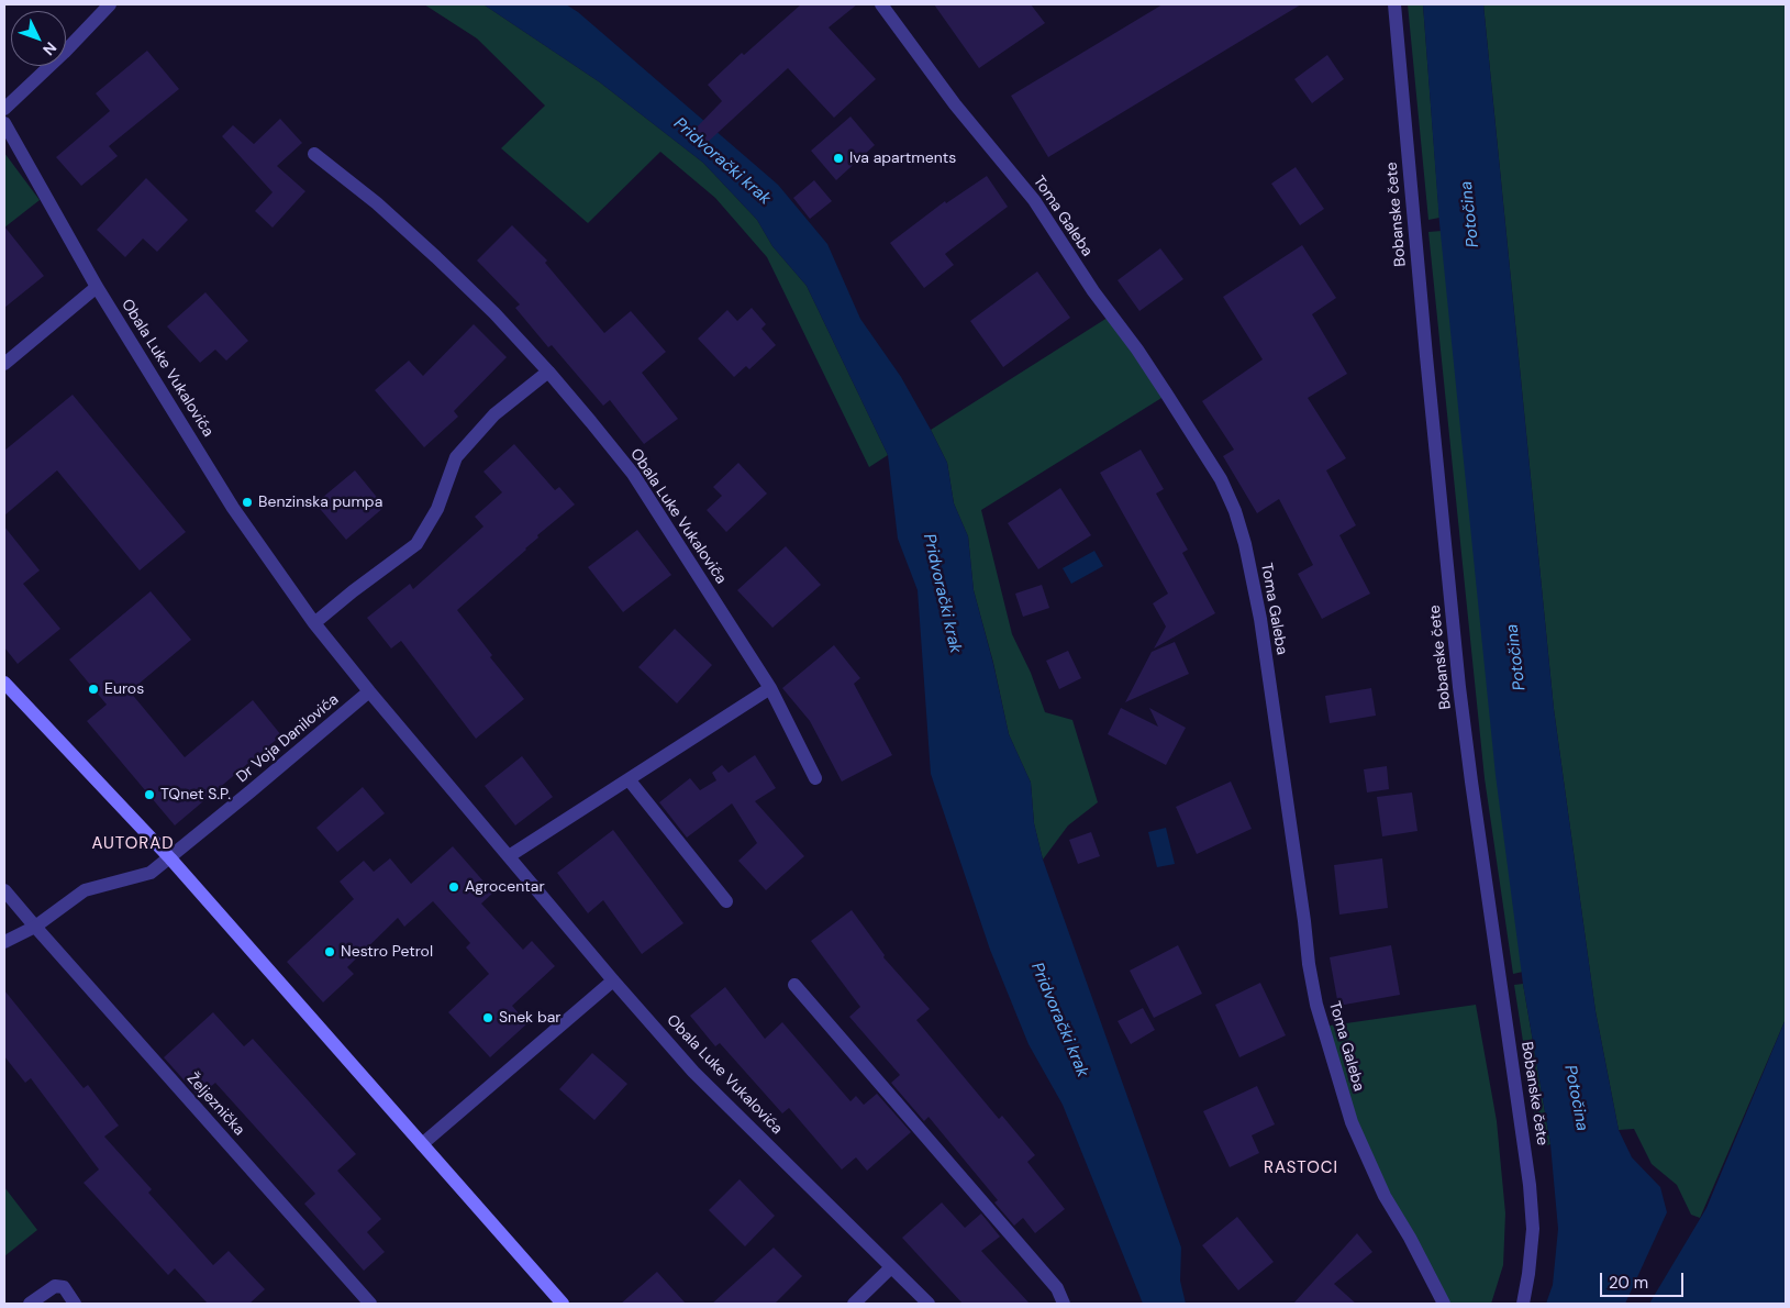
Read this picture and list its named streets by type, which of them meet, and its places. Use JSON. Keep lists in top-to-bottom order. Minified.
{"streets":{"street":["Bobanske čete","Toma Galeba","Obala Luke Vukalovića","Dr Voja Danilovića","Željeznička"]},"crossings":[["Obala Luke Vukalovića","Dr Voja Danilovića"],["Dr Voja Danilovića","Željeznička"]],"districts":["AUTORAD","RASTOCI"],"water":["Pridvorački krak","Potočina"],"places":["Iva apartments","Benzinska pumpa","Euros","TQnet S.P.","Agrocentar","Nestro Petrol","Snek bar"],"scale_bar":"20 m","north":"bottom right"}
